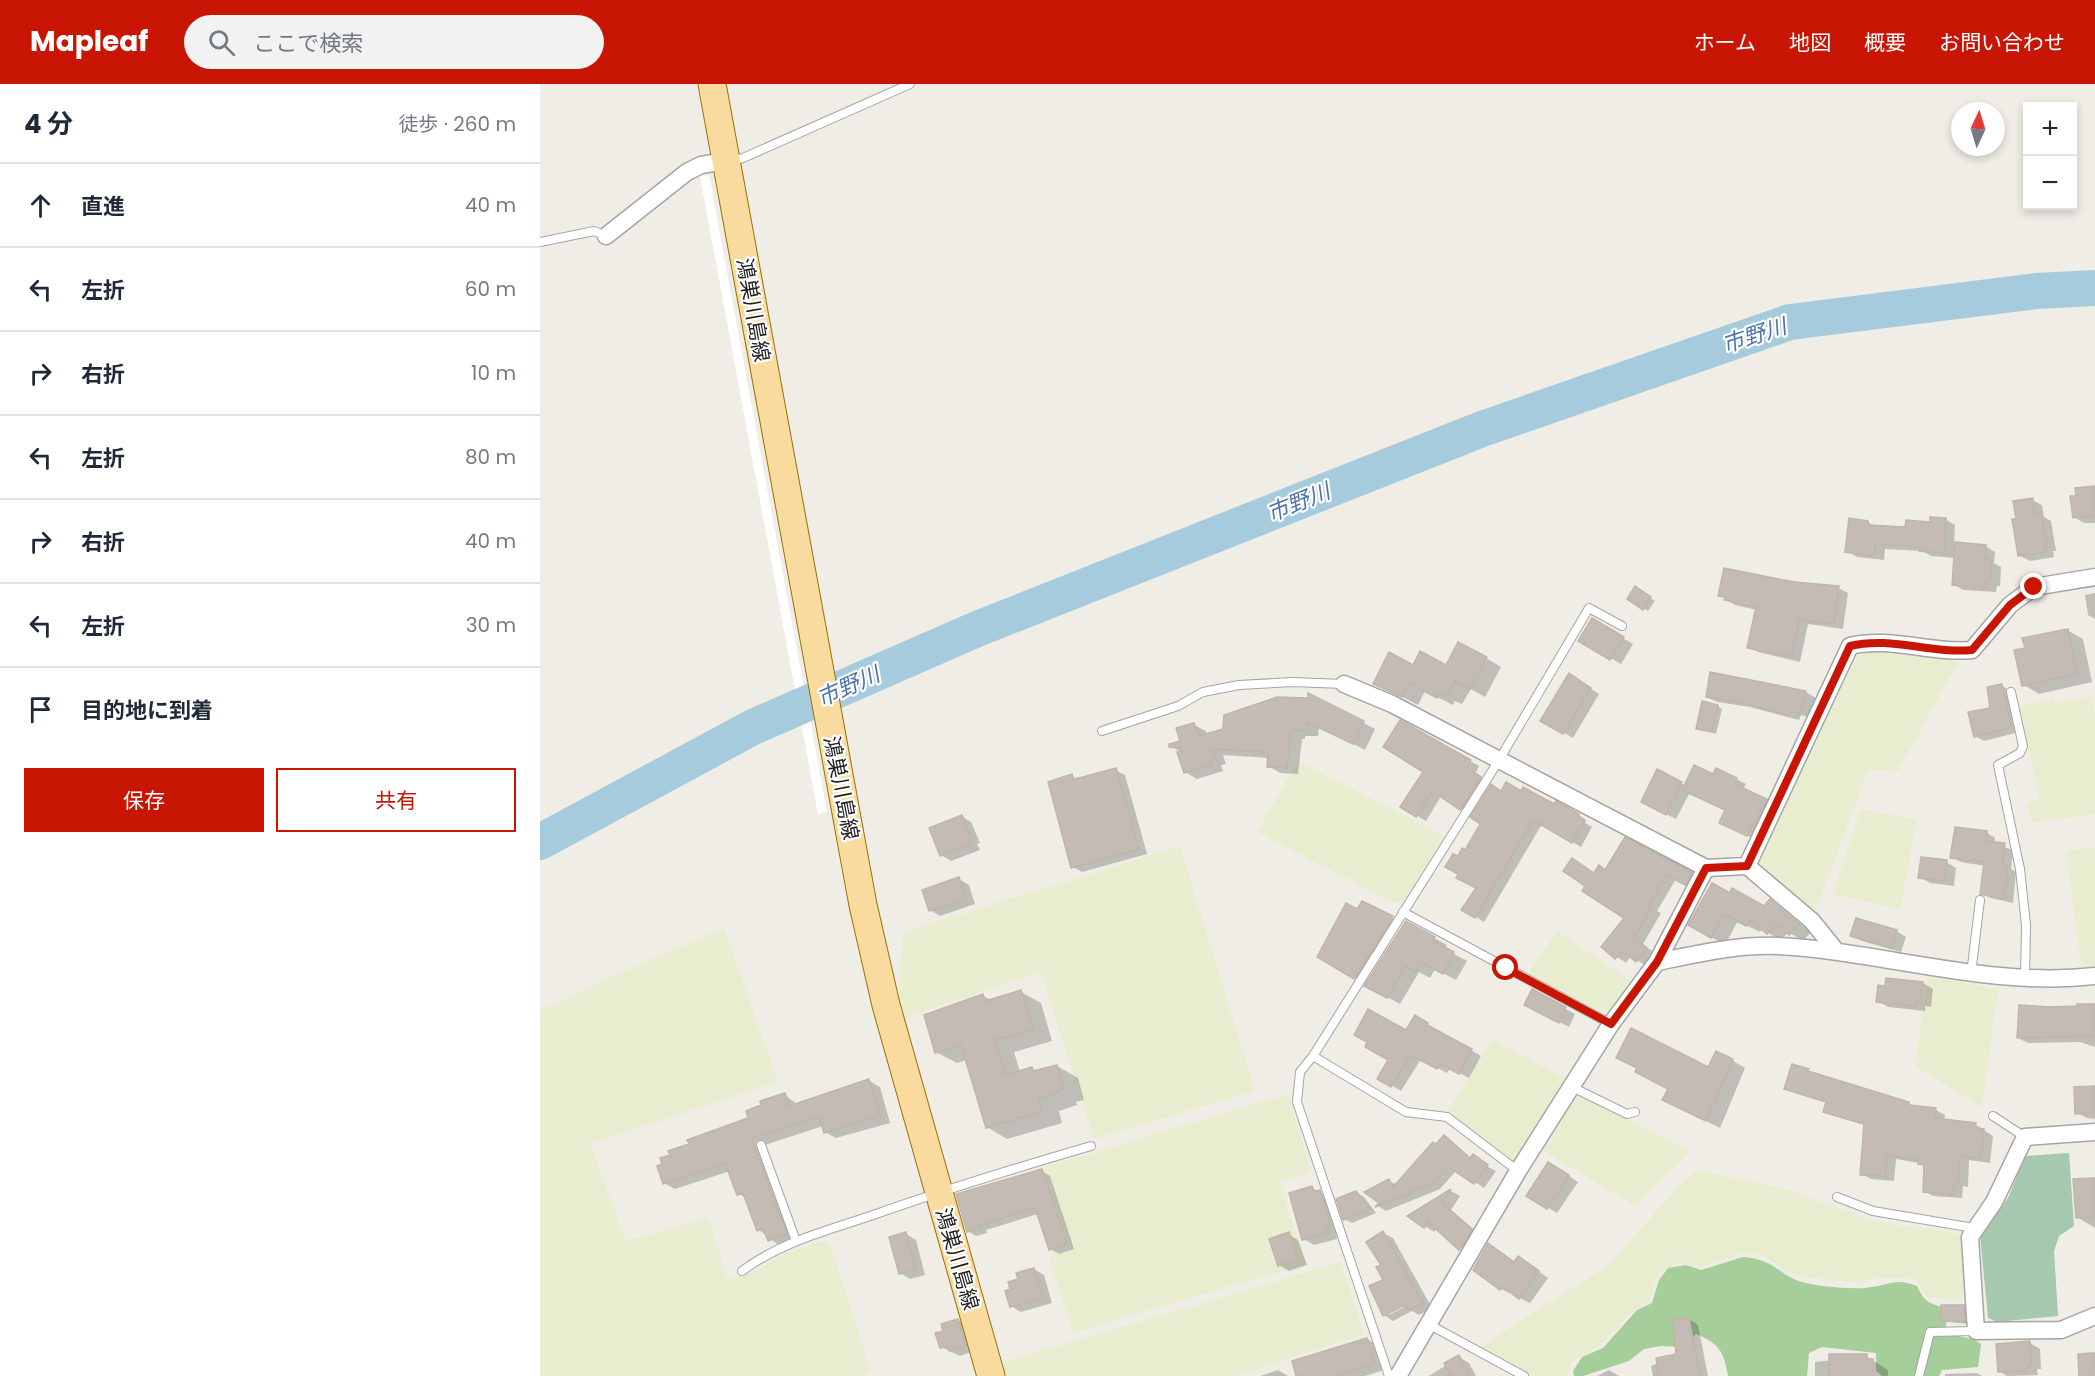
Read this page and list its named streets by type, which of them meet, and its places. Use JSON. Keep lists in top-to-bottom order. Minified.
{"streets":{"main road":["鴻巣川島線"]},"water":["市野川"],"north":"top","page":{"header":"Mapleaf","search":"ここで検索","nav":["ホーム","地図","概要","お問い合わせ"],"heading":["4 分","徒歩 · 260 m"],"map_buttons":["+","−"],"list":[["直進","40 m"],["左折","60 m"],["右折","10 m"],["左折","80 m"],["右折","40 m"],["左折","30 m"],"目的地に到着"],"buttons":["保存","共有"]}}
